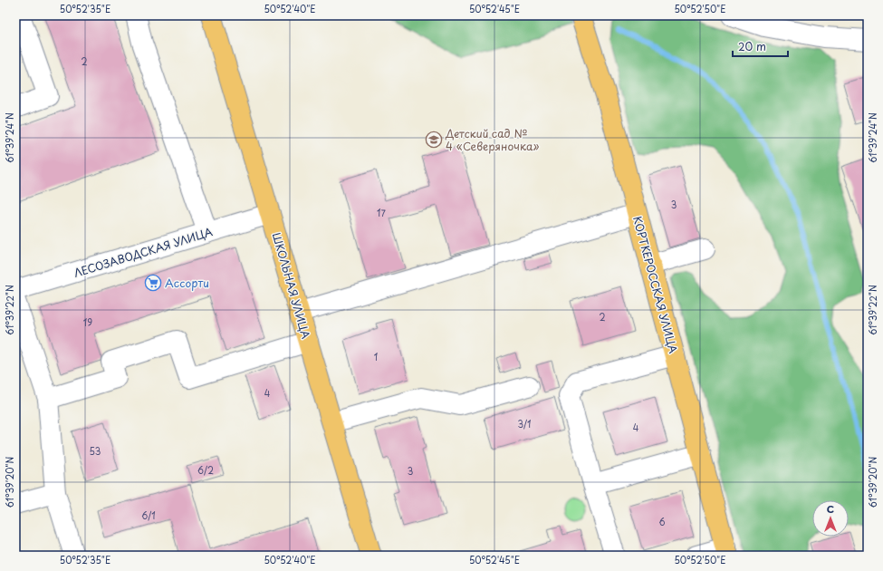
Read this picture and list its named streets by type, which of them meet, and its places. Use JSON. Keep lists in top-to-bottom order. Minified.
{"streets":{"main road":["КОРТКЕРОССКАЯ УЛИЦА","ШКОЛЬНАЯ УЛИЦА"],"street":["ЛЕСОЗАВОДСКАЯ УЛИЦА"]},"crossings":[["ЛЕСОЗАВОДСКАЯ УЛИЦА","ШКОЛЬНАЯ УЛИЦА"]],"places":{"school or university":["Детский сад № 4 «Северяночка»"],"supermarket":["Ассорти"]},"house_numbers":["2","3","17","2","19","1","4","3/1","4","53","6/2","3","6/1","6"],"scale_bar":"20 m","north":"top","coordinates":["50°52'35\"E","50°52'40\"E","50°52'45\"E","50°52'50\"E","61°39'24\"N","61°39'22\"N","61°39'20\"N"]}
